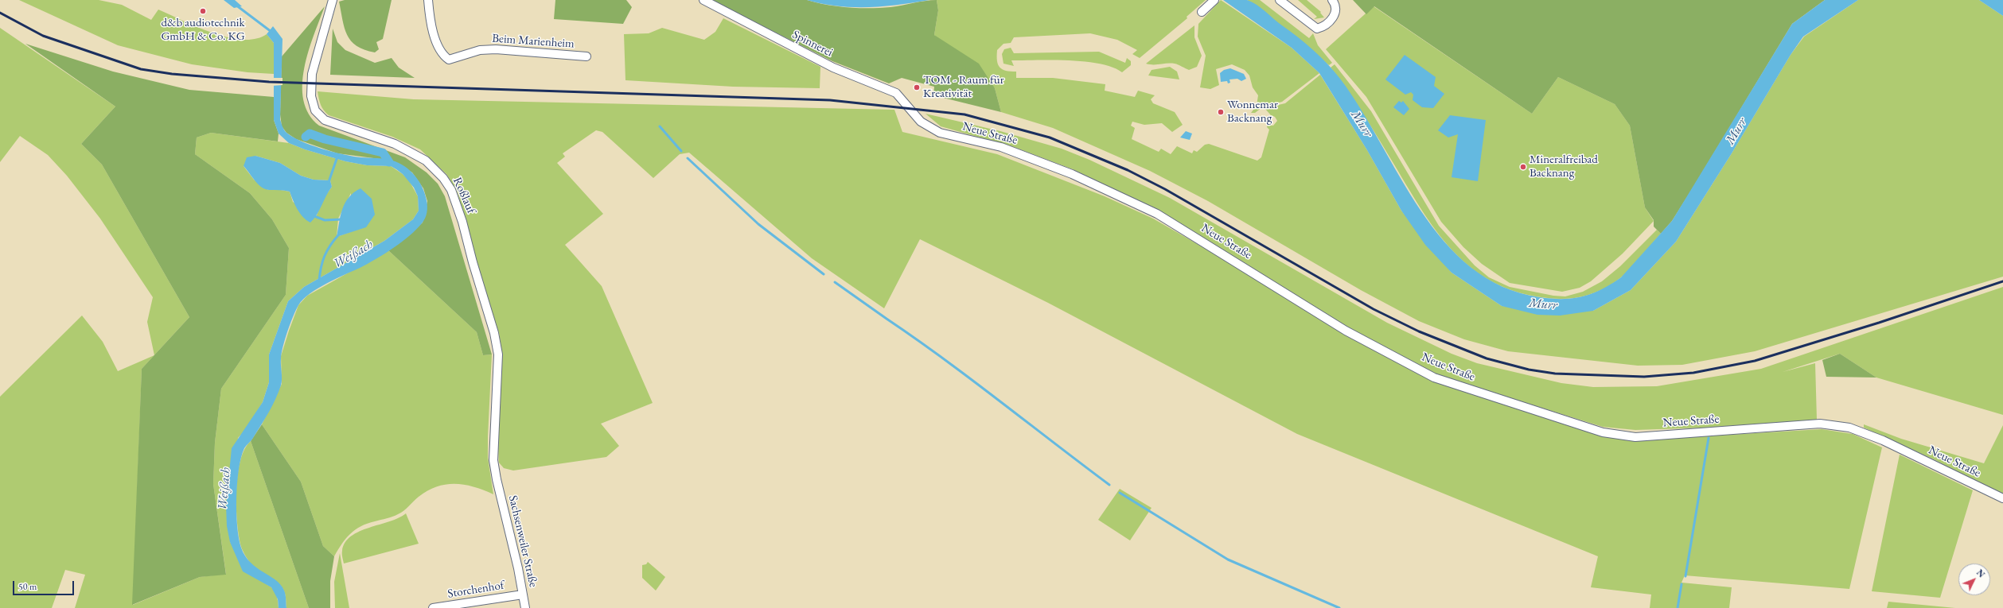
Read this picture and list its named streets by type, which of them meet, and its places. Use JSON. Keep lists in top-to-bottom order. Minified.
{"streets":{"street":["Beim Marienheim","Spinnerei","Neue Straße","Roßlauf","Sachsenweiler Straße","Storchenhof"]},"crossings":[["Spinnerei","Neue Straße"],["Roßlauf","Sachsenweiler Straße"],["Sachsenweiler Straße","Storchenhof"]],"water":["Murr","Weißach"],"places":["d&b audiotechnik GmbH & Co. KG","TOM - Raum für Kreativität","Wonnemar Backnang","Mineralfreibad Backnang"],"scale_bar":"50 m","north":"top right"}
